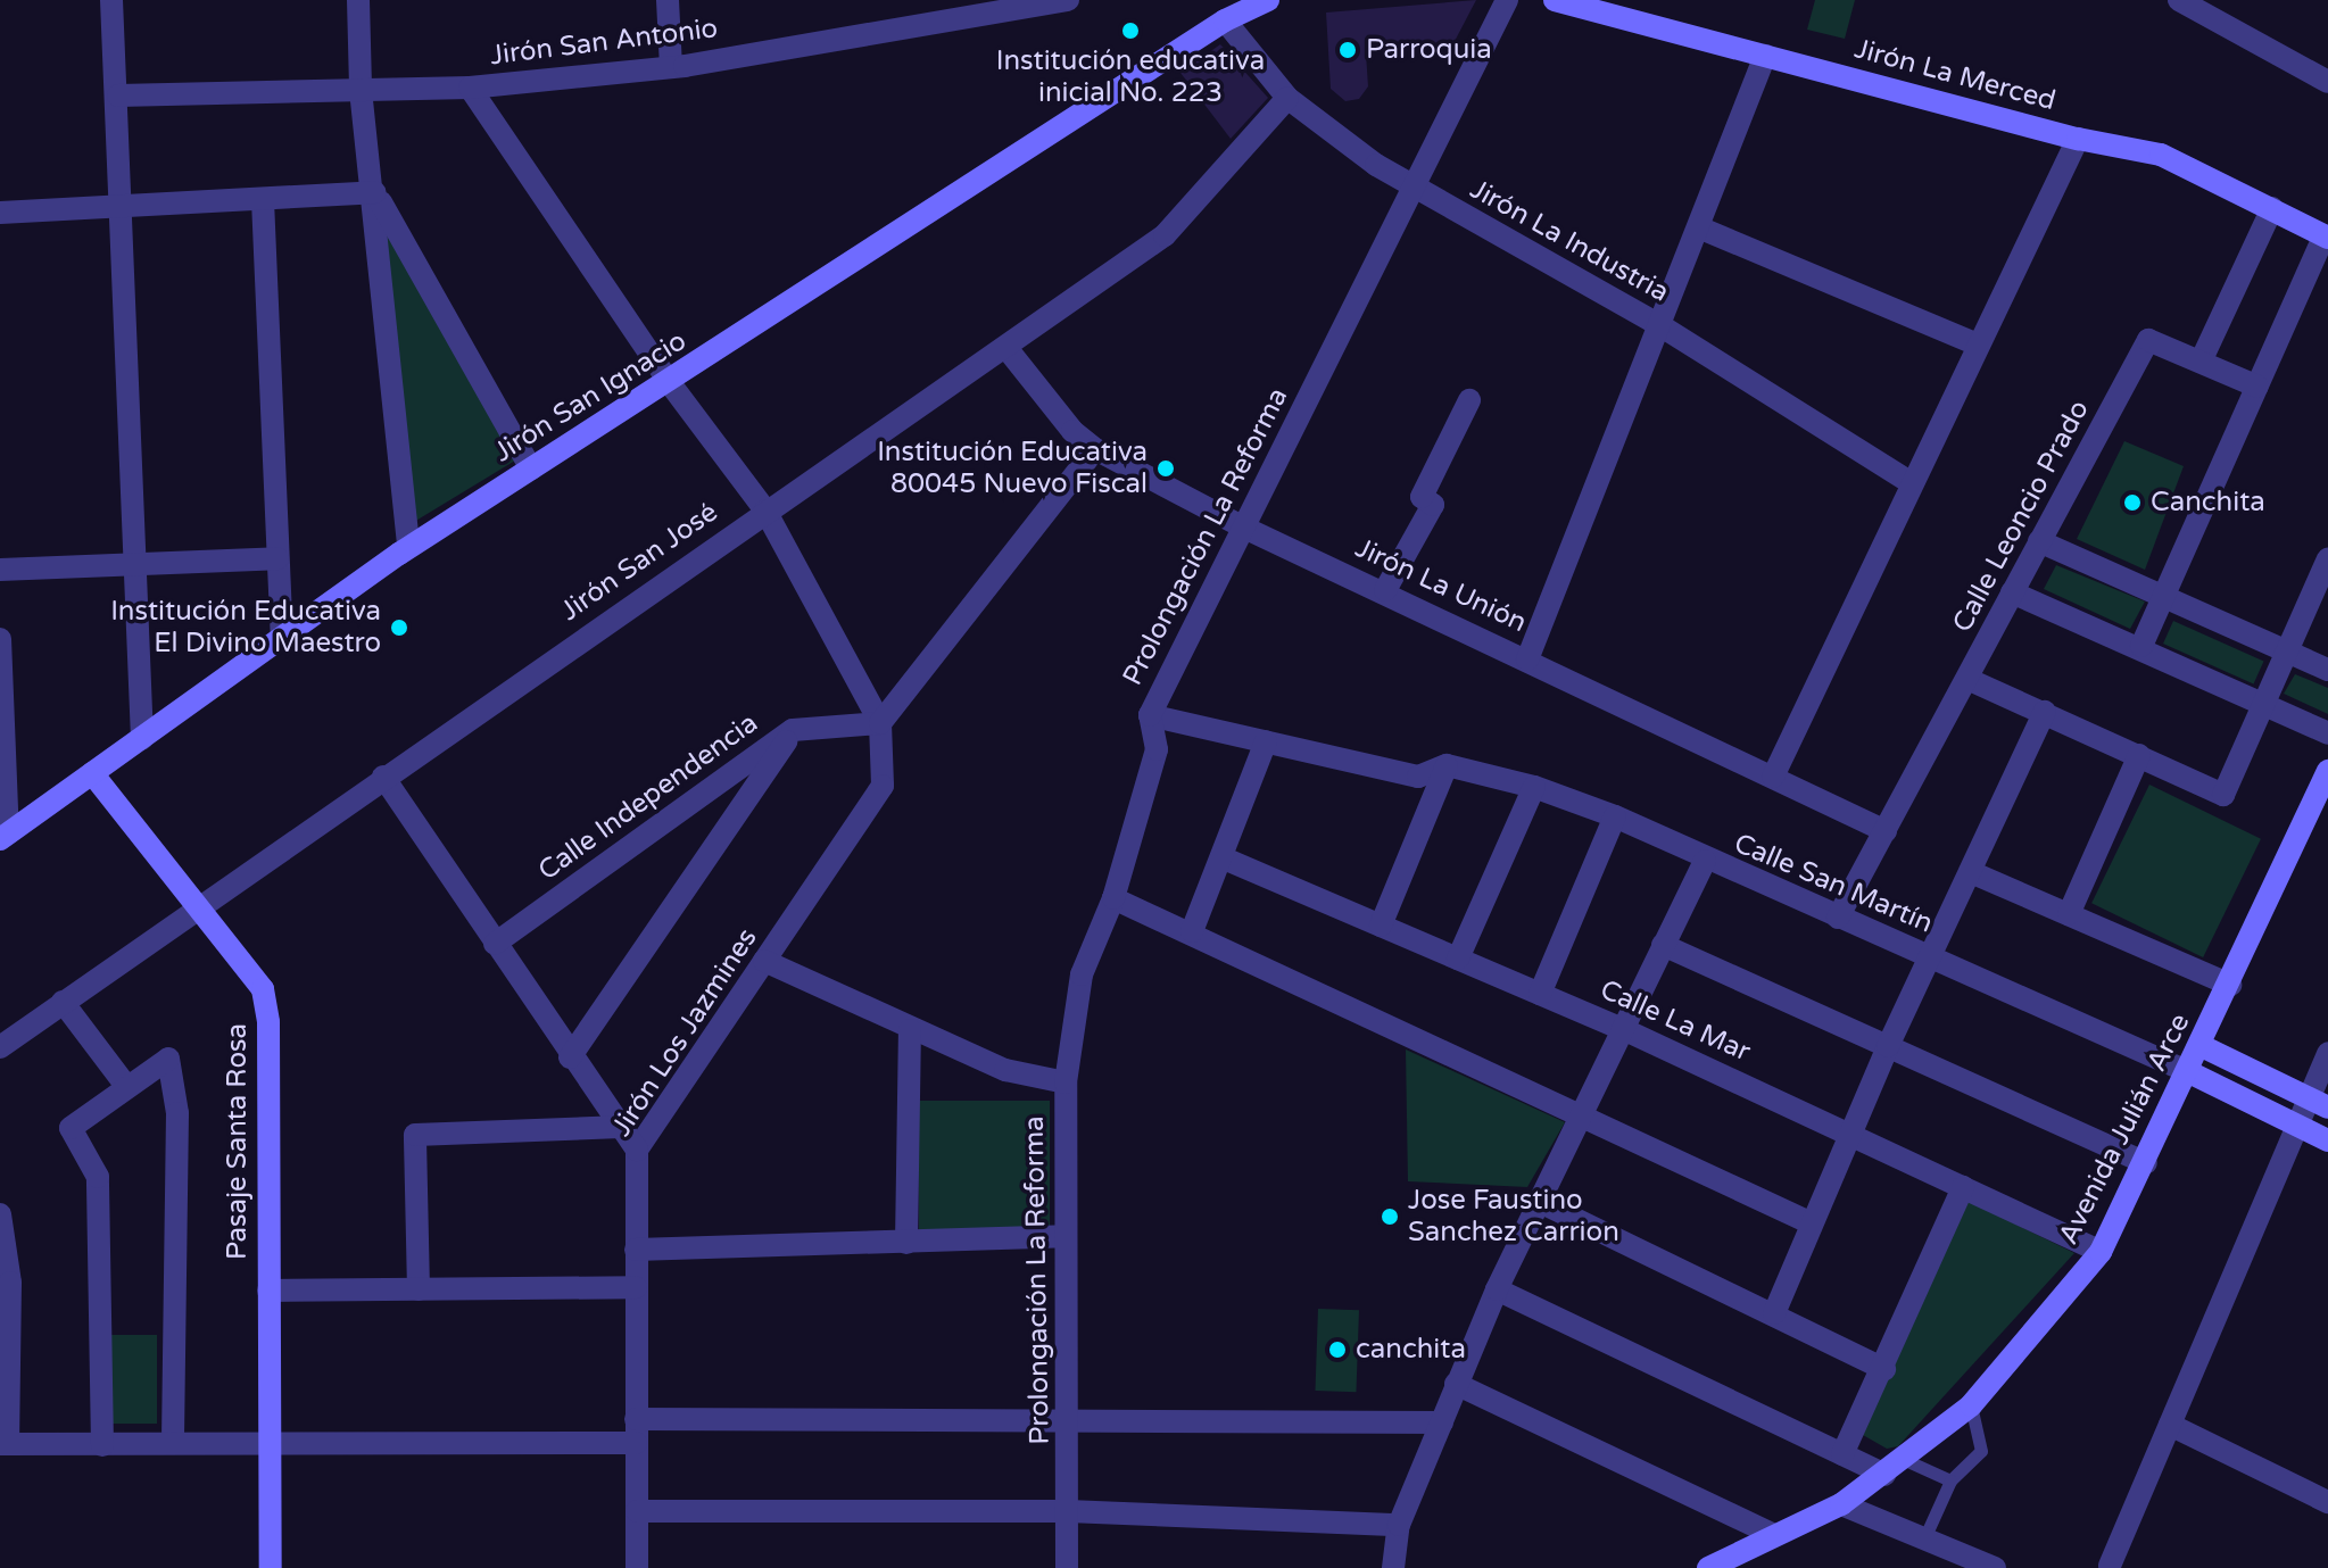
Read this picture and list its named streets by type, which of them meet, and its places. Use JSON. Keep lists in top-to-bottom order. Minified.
{"streets":{"street":["Jirón San Antonio","Jirón La Merced","Jirón La Industria","Jirón San Ignacio","Calle Leoncio Prado","Prolongación La Reforma","Jirón San José","Jirón La Unión","Calle Independencia","Calle San Martín","Calle La Mar","Jirón Los Jazmines","Avenida Julián Arce","Pasaje Santa Rosa"]},"crossings":[["Jirón La Industria","Jirón San Ignacio"],["Jirón La Industria","Prolongación La Reforma"],["Jirón La Industria","Jirón San José"],["Jirón San Ignacio","Pasaje Santa Rosa"],["Calle Leoncio Prado","Jirón La Unión"],["Calle Leoncio Prado","Calle San Martín"],["Prolongación La Reforma","Jirón La Unión"],["Jirón San José","Jirón La Unión"],["Jirón San José","Pasaje Santa Rosa"],["Calle Independencia","Jirón Los Jazmines"],["Calle San Martín","Avenida Julián Arce"],["Calle La Mar","Avenida Julián Arce"]],"places":["Institución educativa inicial No. 223","Parroquia","Institución Educativa 80045 Nuevo Fiscal","Canchita","Institución Educativa El Divino Maestro","Jose Faustino Sanchez Carrion","canchita"]}
